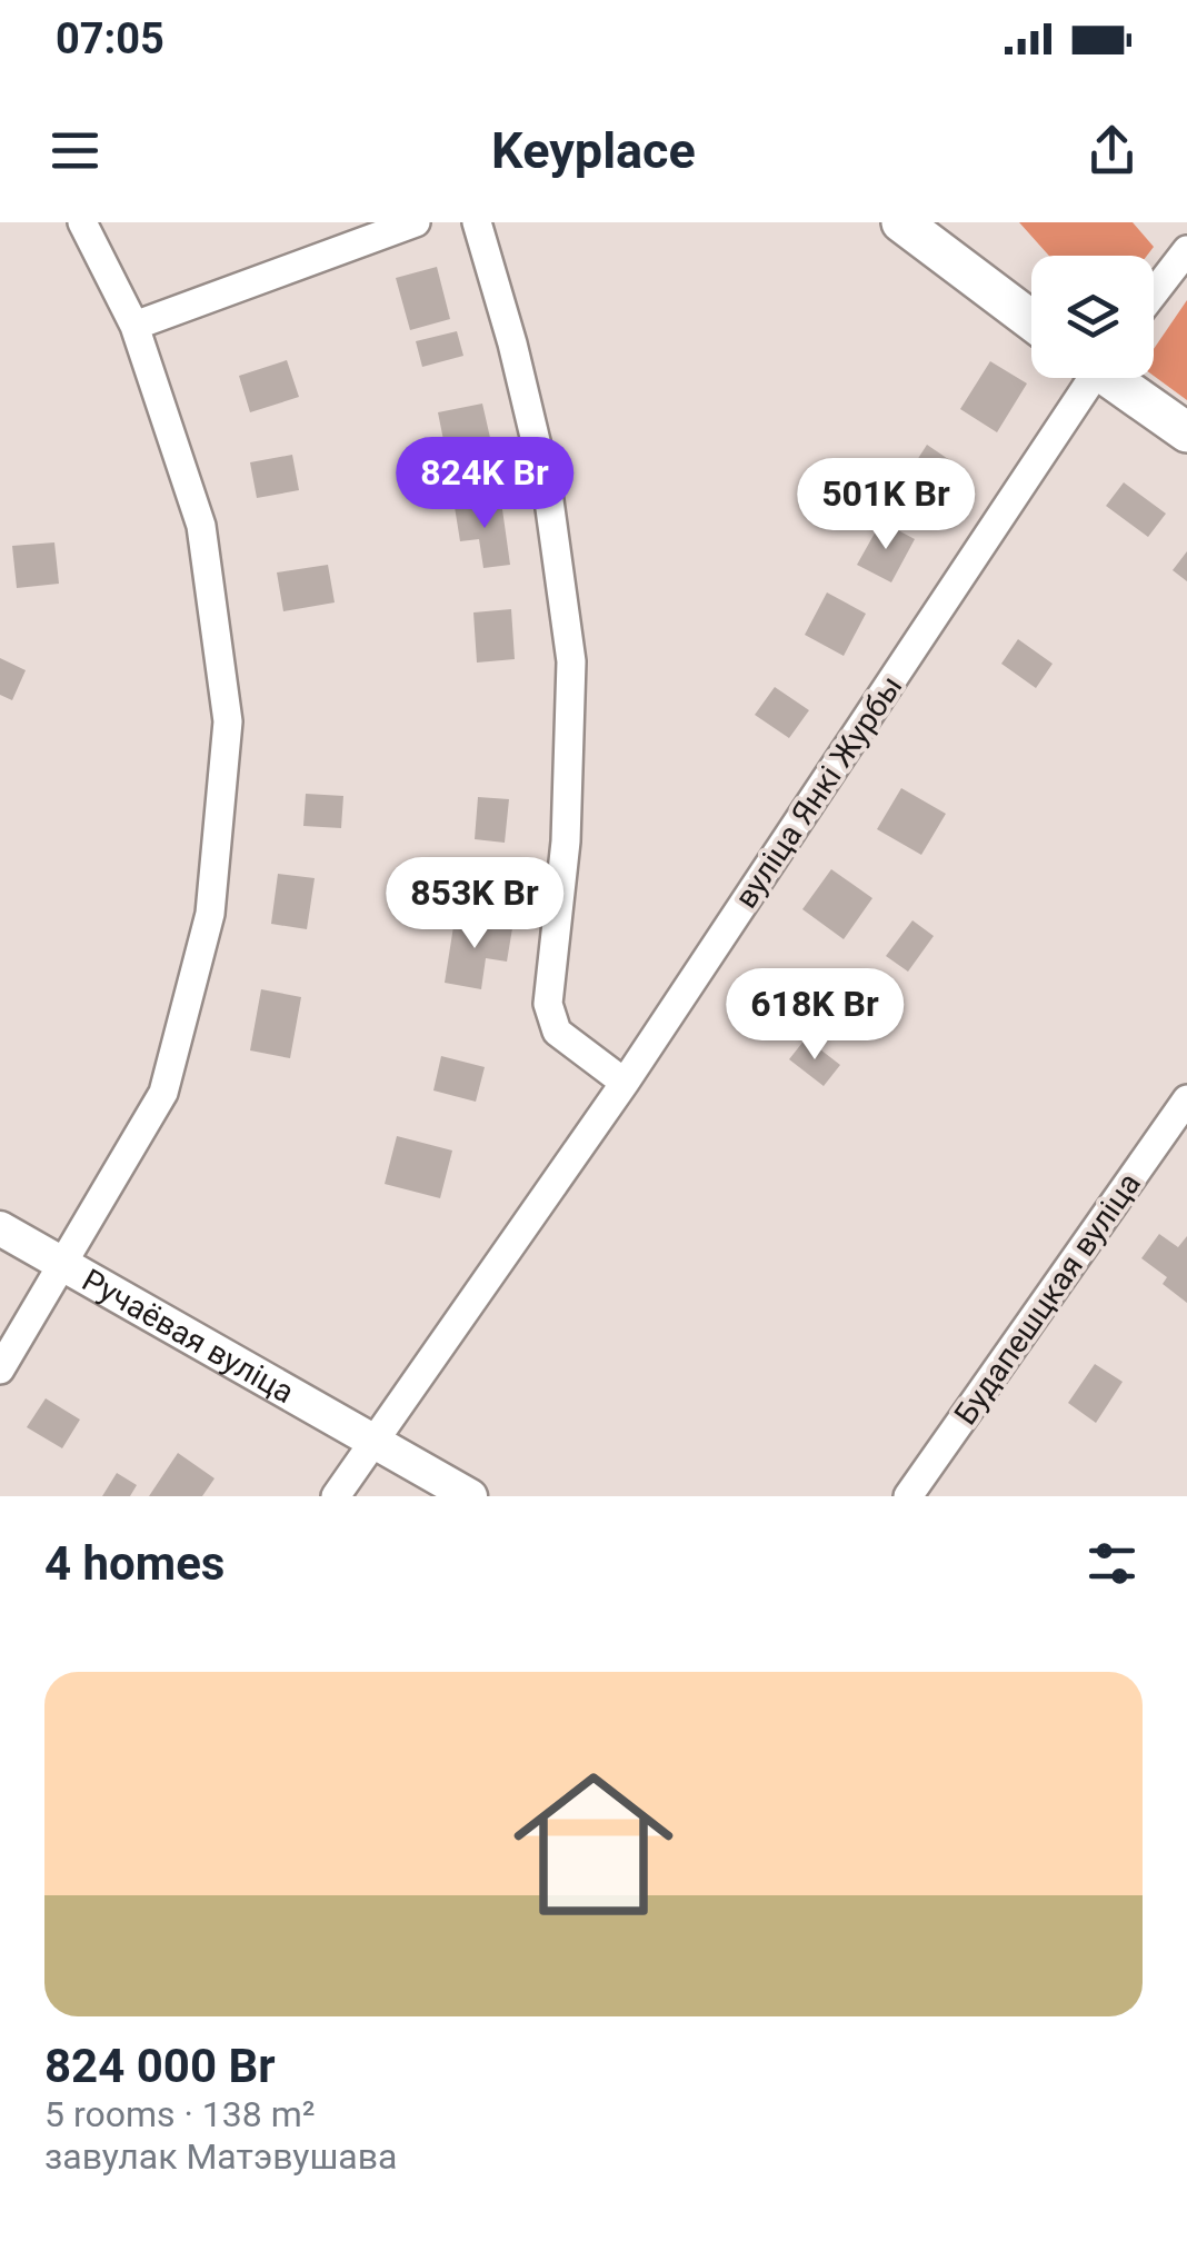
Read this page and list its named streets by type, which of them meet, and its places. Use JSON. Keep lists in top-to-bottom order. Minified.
{"streets":{"street":["вуліца Янкі Журбы","Будапешцкая вуліца","Ручаёвая вуліца"]},"crossings":[["вуліца Янкі Журбы","Ручаёвая вуліца"]],"page":{"status":"07:05","header":"Keyplace","price":["824K Br","501K Br","853K Br","618K Br"],"heading":"4 homes","list":[{"name":"824 000 Br","note":"5 rooms · 138 m² · завулак Матэвушава"}]}}
